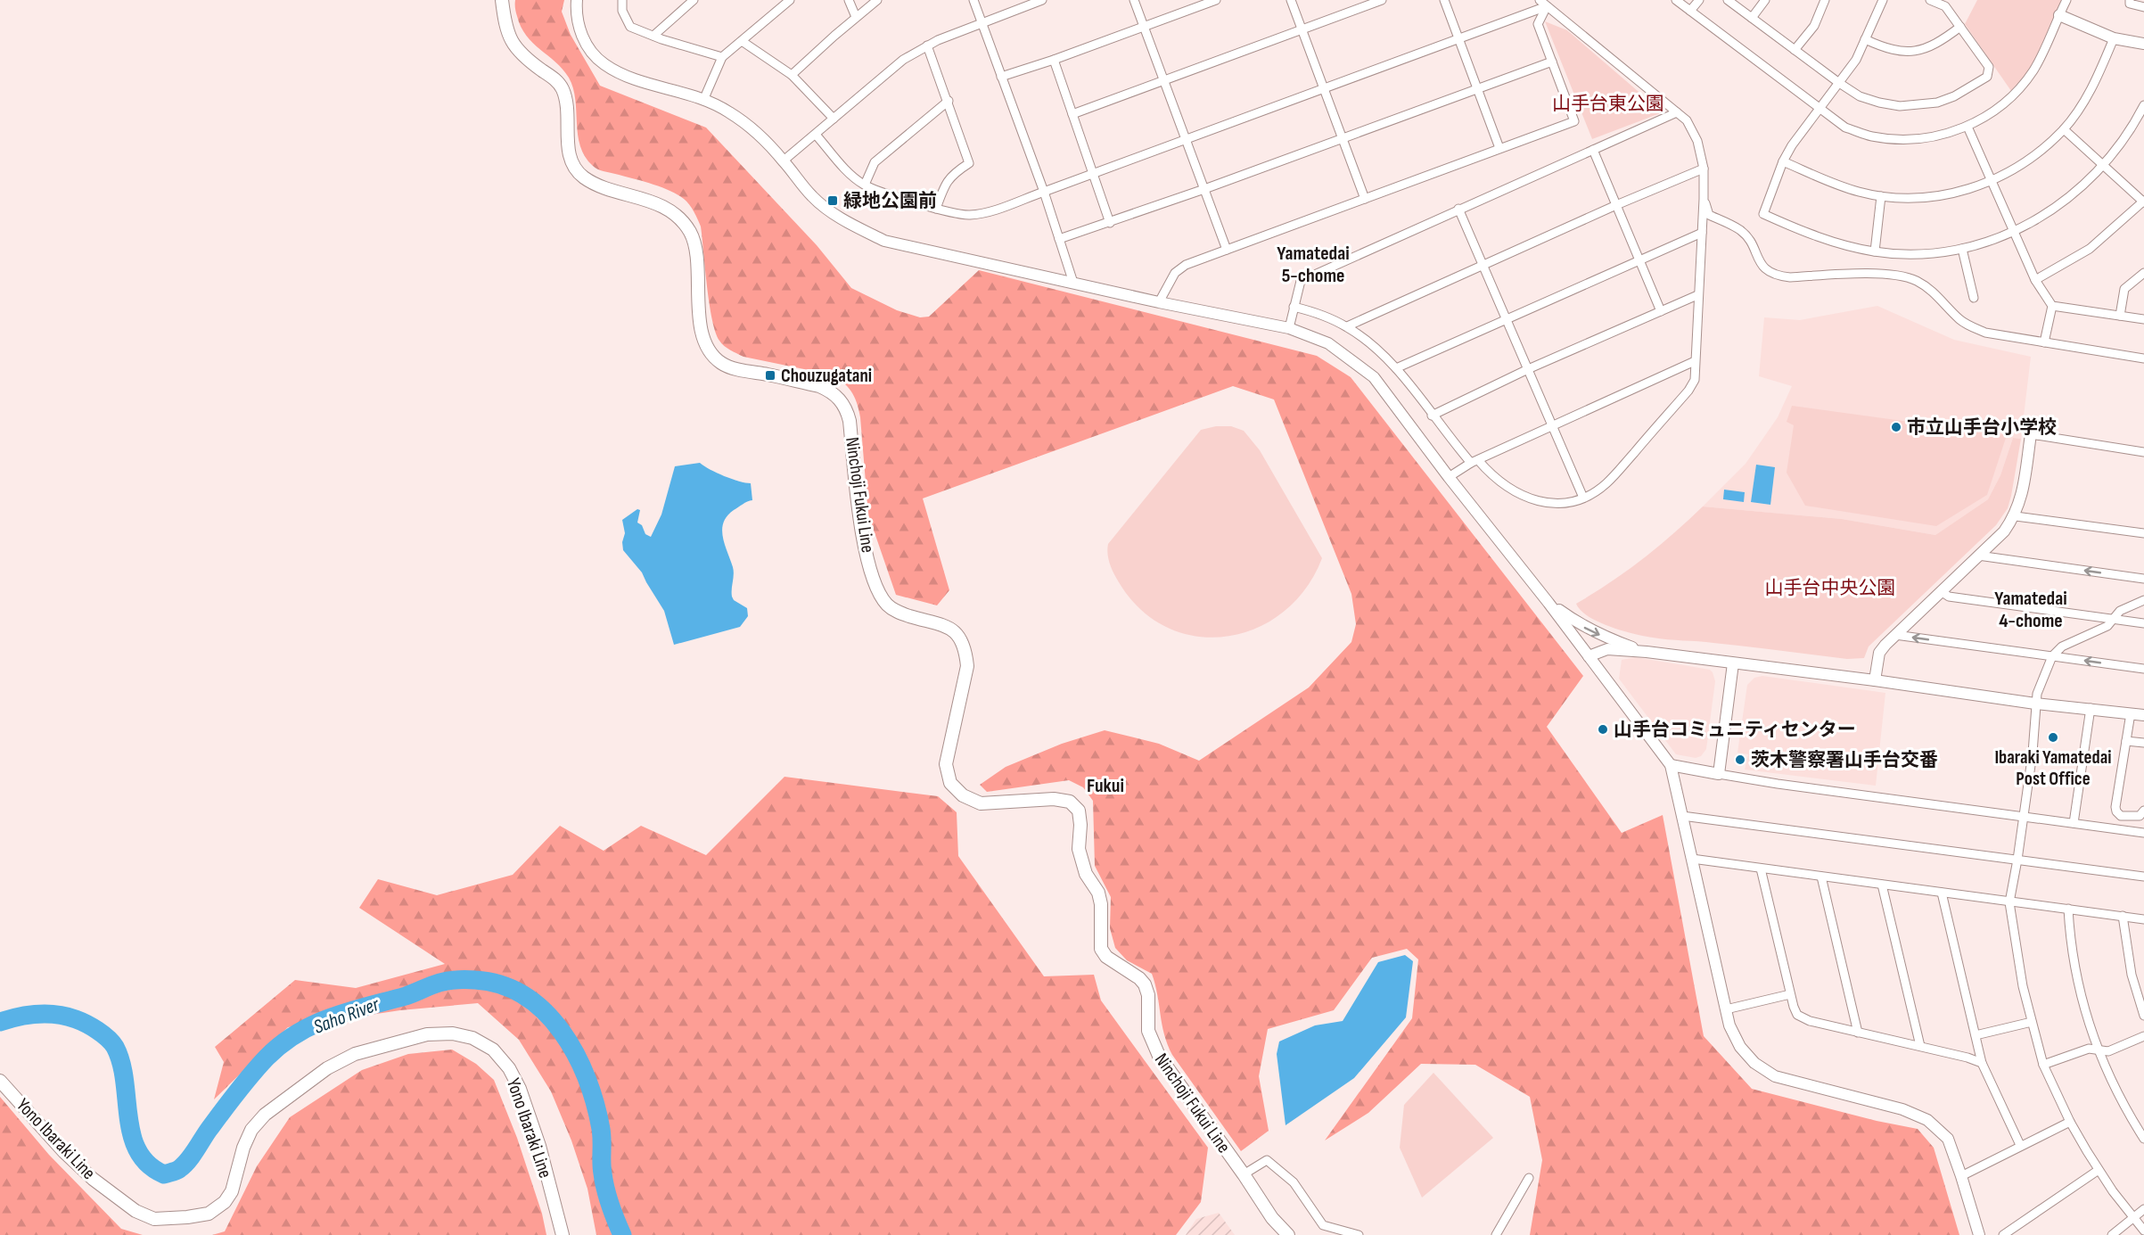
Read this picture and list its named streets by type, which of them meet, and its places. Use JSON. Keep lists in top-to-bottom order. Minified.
{"streets":{"main road":["Ninchoji Fukui Line","Yono Ibaraki Line"]},"districts":["Yamatedai 5-chome","Yamatedai 4-chome","Fukui"],"water":["Saho River"],"parks":["山手台東公園","山手台中央公園"],"places":{"transit":["緑地公園前","Chouzugatani"],"other":["市立山手台小学校","山手台コミュニティセンター","Ibaraki Yamatedai Post Office","茨木警察署山手台交番"]}}
